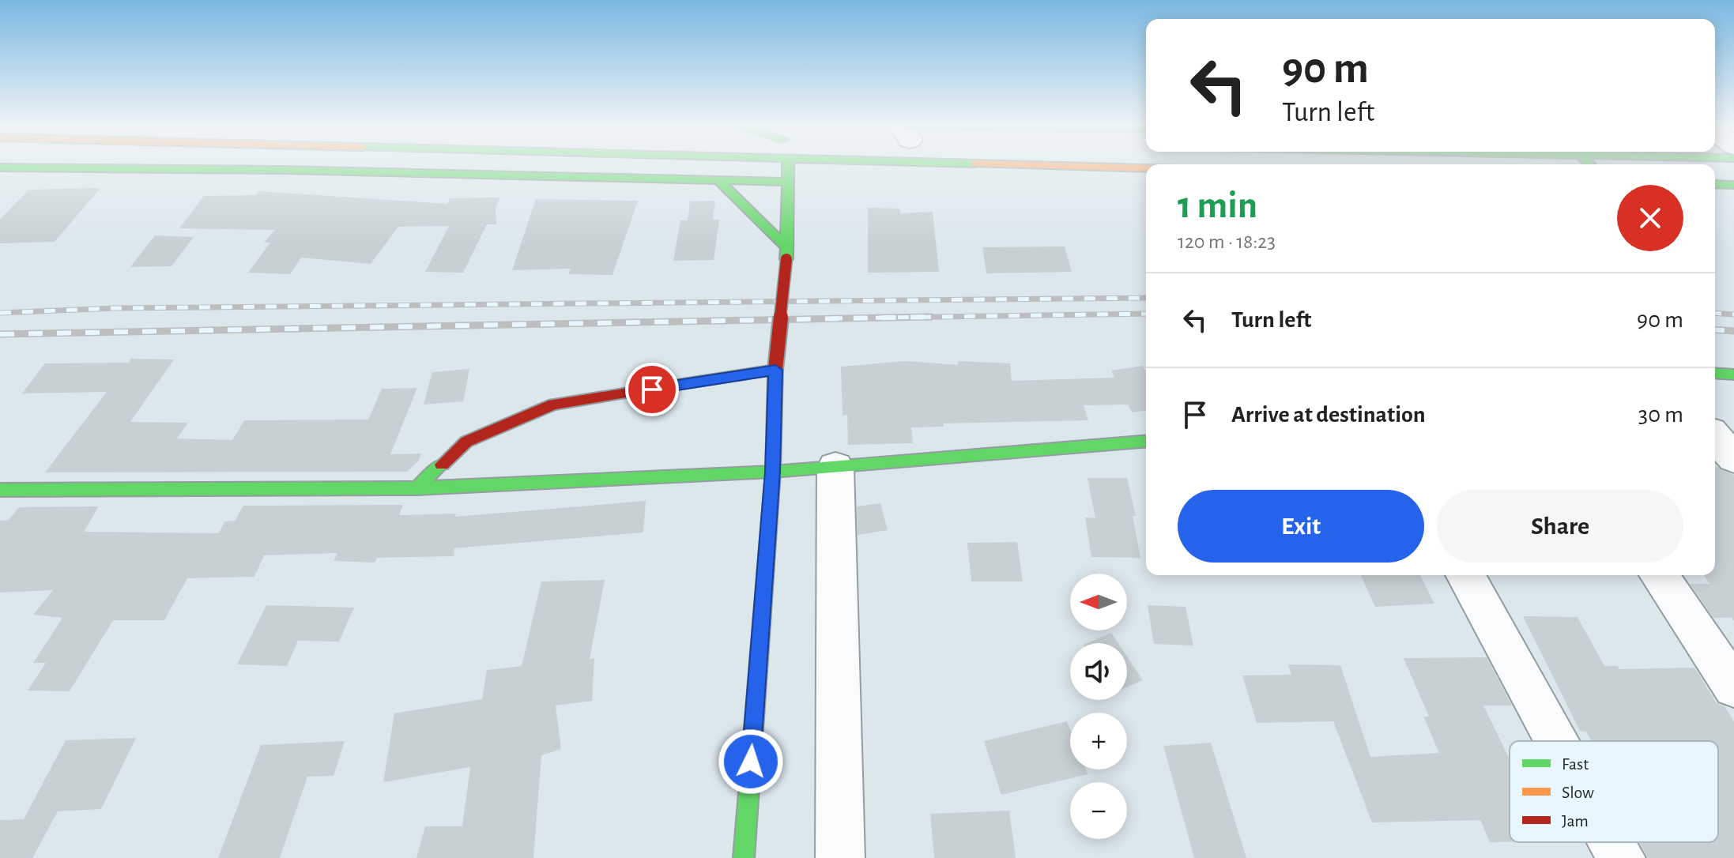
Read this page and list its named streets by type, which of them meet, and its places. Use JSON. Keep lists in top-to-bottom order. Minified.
{"legend":["Fast","Slow","Jam"],"north":"left","page":{"turn":["90 m","Turn left"],"heading":["1 min","120 m · 18:23"],"list":[{"name":"Turn left","value":"90 m"},{"name":"Arrive at destination","value":"30 m"}],"buttons":["Exit","Share"],"map_buttons":["+","−"]}}
